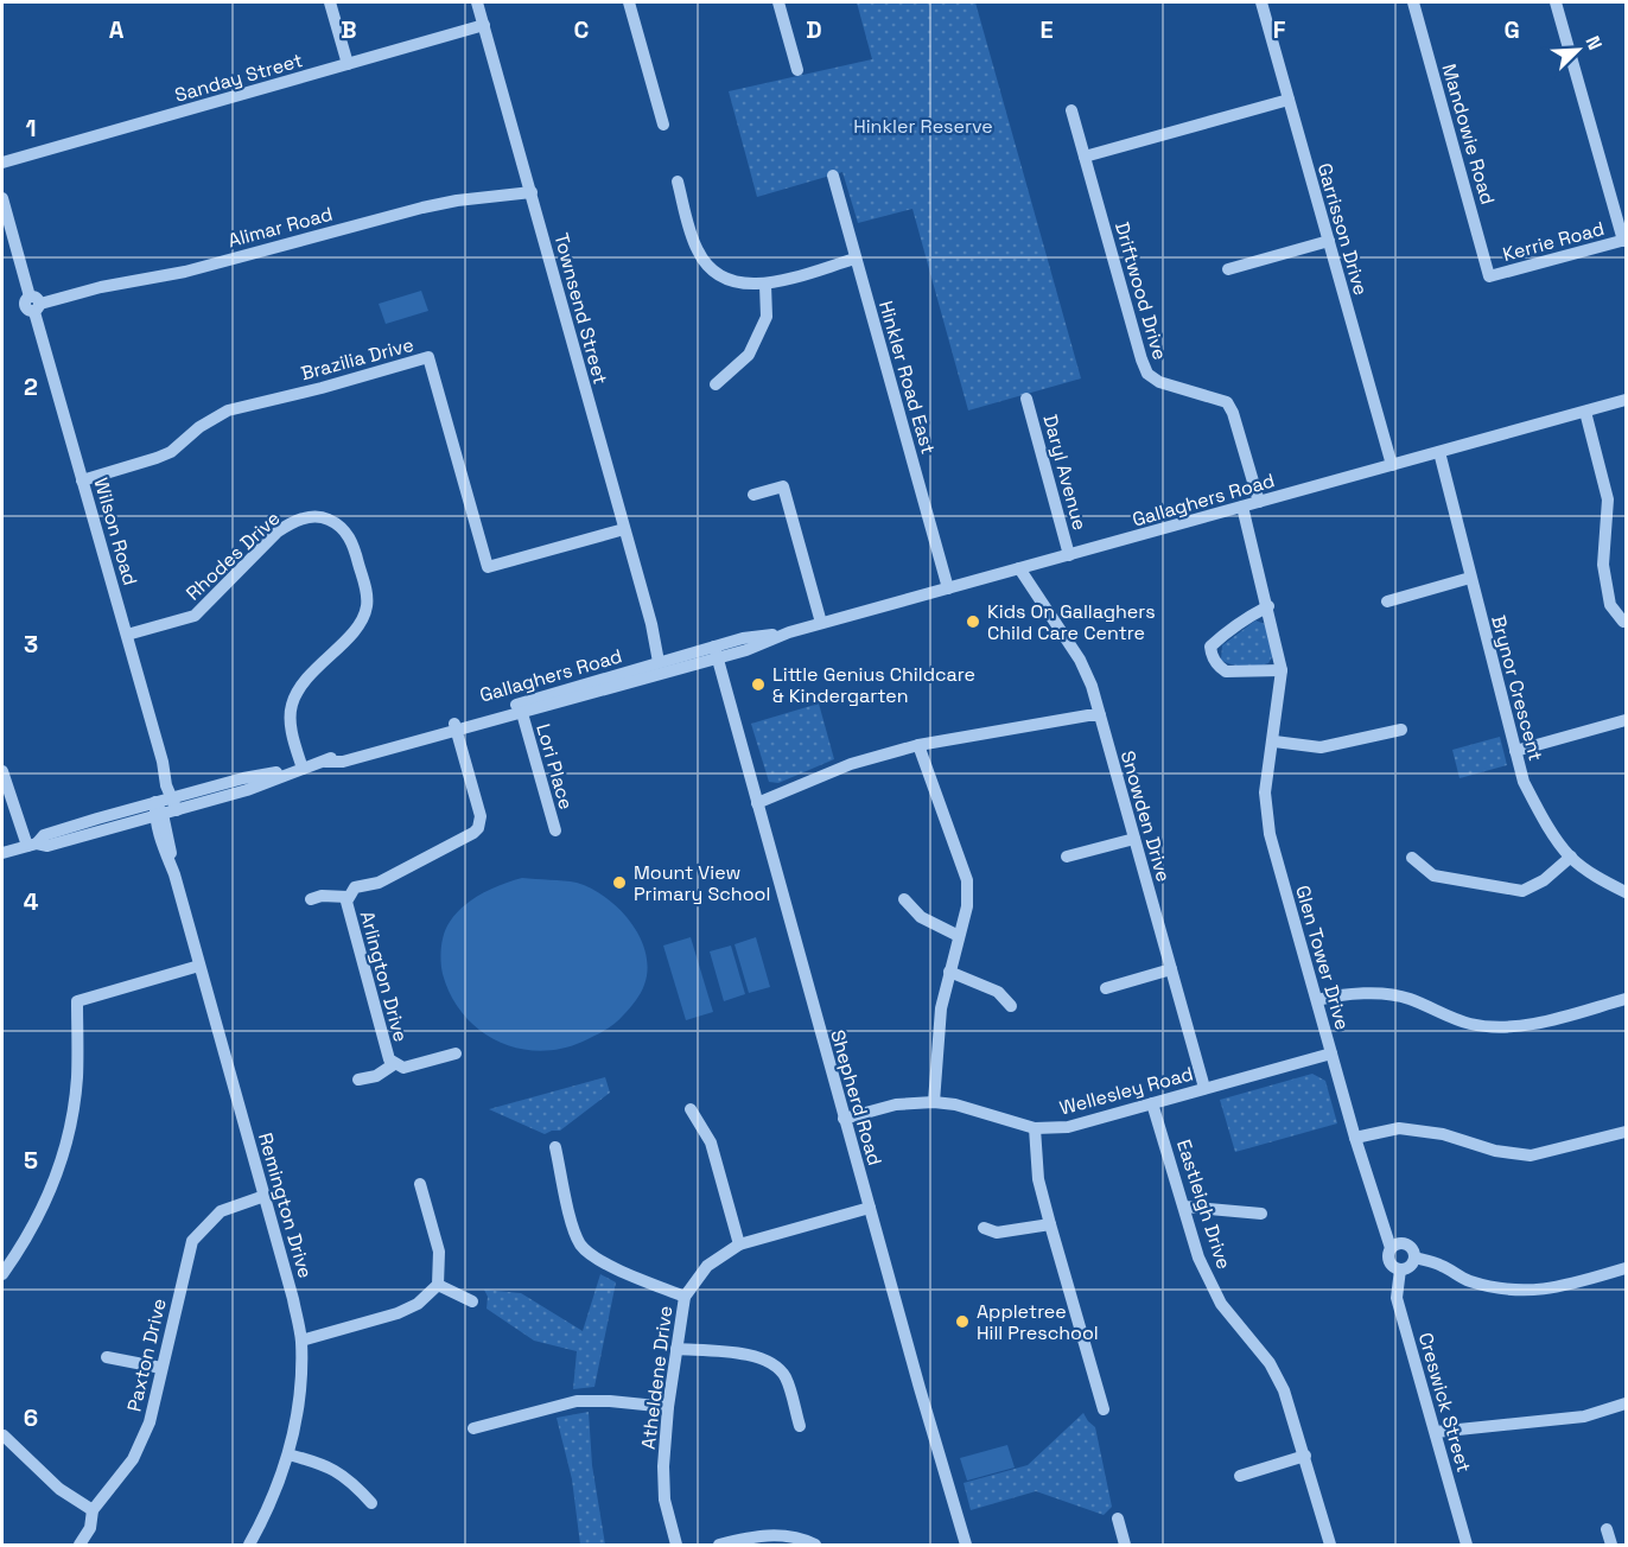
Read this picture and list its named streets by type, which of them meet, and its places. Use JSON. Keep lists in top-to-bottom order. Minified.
{"streets":{"street":["Sanday Street","Mandowie Road","Alimar Road","Garrisson Drive","Kerrie Road","Driftwood Drive","Townsend Street","Brazilia Drive","Hinkler Road East","Daryl Avenue","Gallaghers Road","Wilson Road","Rhodes Drive","Brynor Crescent","Lori Place","Snowden Drive","Glen Tower Drive","Arlington Drive","Wellesley Road","Shepherd Road","Eastleigh Drive","Remington Drive","Paxton Drive","Atheldene Drive","Creswick Street"]},"crossings":[["Sanday Street","Townsend Street"],["Mandowie Road","Kerrie Road"],["Alimar Road","Townsend Street"],["Alimar Road","Wilson Road"],["Garrisson Drive","Gallaghers Road"],["Driftwood Drive","Gallaghers Road"],["Townsend Street","Brazilia Drive"],["Townsend Street","Gallaghers Road"],["Brazilia Drive","Wilson Road"],["Hinkler Road East","Gallaghers Road"],["Daryl Avenue","Gallaghers Road"],["Gallaghers Road","Wilson Road"],["Gallaghers Road","Rhodes Drive"],["Gallaghers Road","Brynor Crescent"],["Gallaghers Road","Lori Place"],["Gallaghers Road","Snowden Drive"],["Gallaghers Road","Glen Tower Drive"],["Gallaghers Road","Arlington Drive"],["Gallaghers Road","Shepherd Road"],["Gallaghers Road","Remington Drive"],["Wilson Road","Rhodes Drive"],["Wilson Road","Remington Drive"],["Snowden Drive","Wellesley Road"],["Glen Tower Drive","Wellesley Road"],["Glen Tower Drive","Creswick Street"],["Wellesley Road","Shepherd Road"],["Wellesley Road","Eastleigh Drive"],["Shepherd Road","Atheldene Drive"],["Remington Drive","Paxton Drive"]],"parks":["Hinkler Reserve"],"places":["Kids On Gallaghers Child Care Centre","Little Genius Childcare & Kindergarten","Mount View Primary School","Appletree Hill Preschool"],"north":"top right","grid":{"columns":["A","B","C","D","E","F","G"],"rows":["1","2","3","4","5","6"]}}
